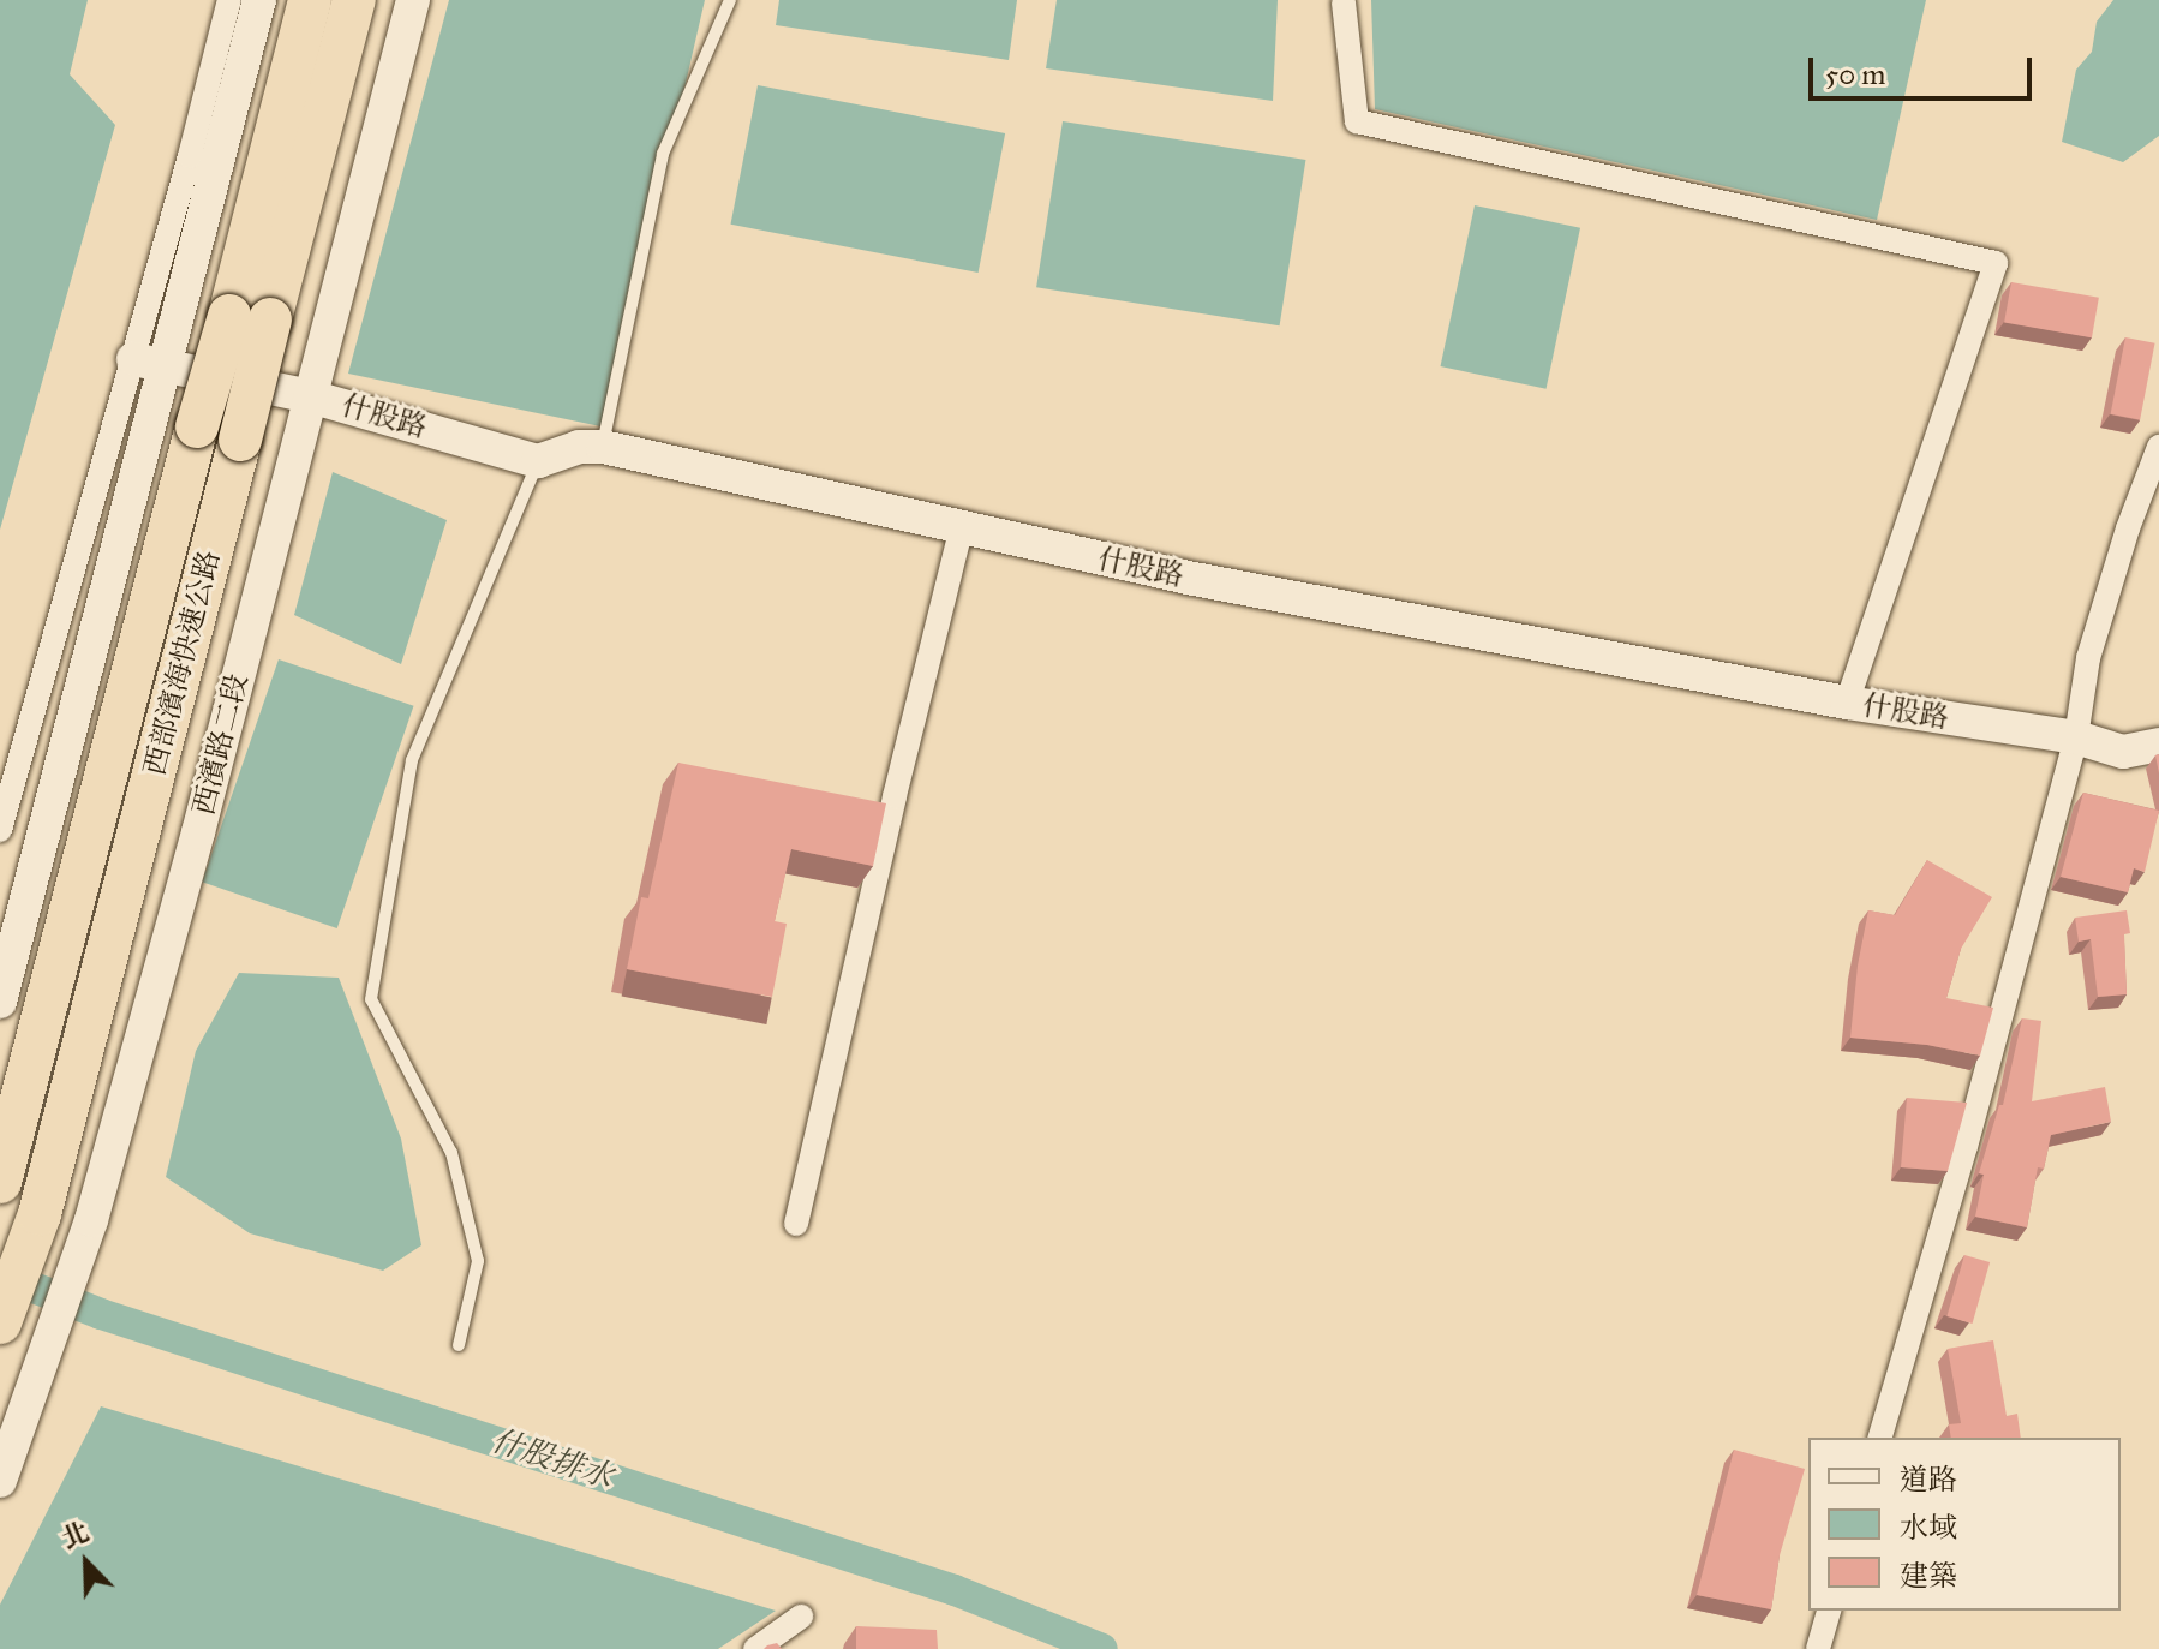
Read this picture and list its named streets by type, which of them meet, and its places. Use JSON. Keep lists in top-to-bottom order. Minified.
{"streets":{"highway":["西部濱海快速公路"],"street":["什股路","西濱路二段"]},"crossings":[["什股路","西濱路二段"]],"water":["什股排水"],"legend":["道路","水域","建築"],"scale_bar":"50 m","north":"top left"}
